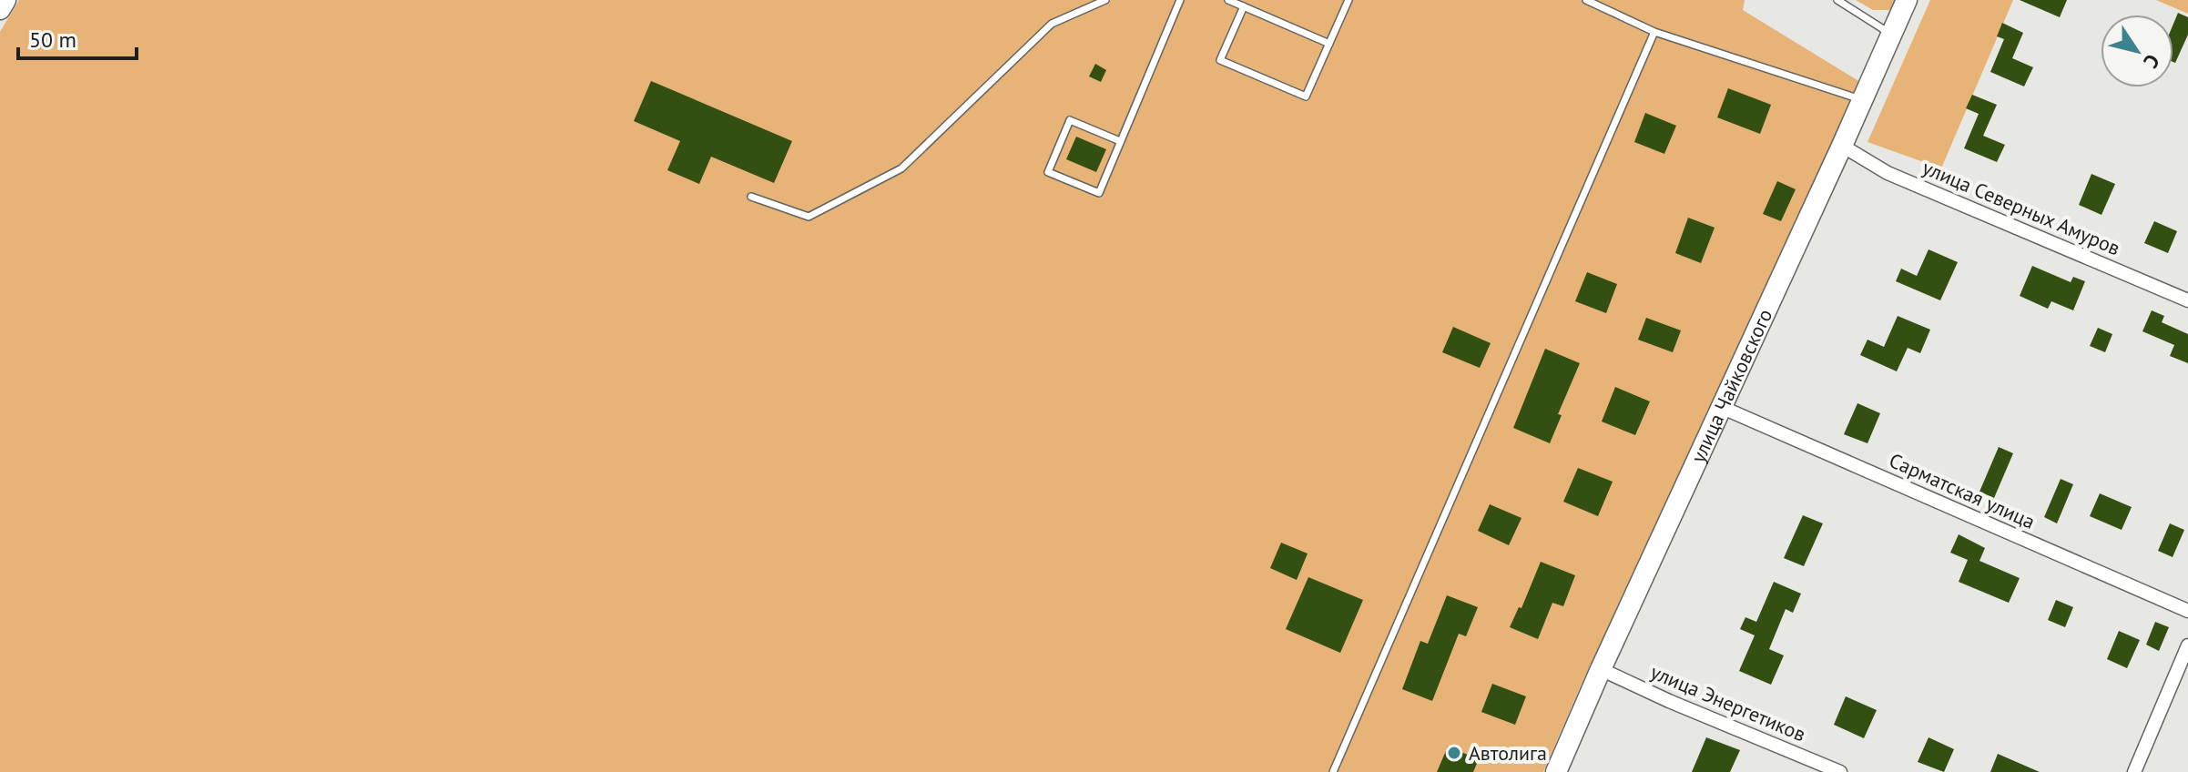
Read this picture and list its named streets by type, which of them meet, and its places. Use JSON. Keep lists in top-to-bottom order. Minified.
{"streets":{"street":["улица Северных Амуров","улица Чайковского","Сарматская улица","улица Энергетиков"]},"crossings":[["улица Северных Амуров","улица Чайковского"],["улица Чайковского","Сарматская улица"],["улица Чайковского","улица Энергетиков"]],"places":["Автолига"],"scale_bar":"50 m","north":"bottom right"}
